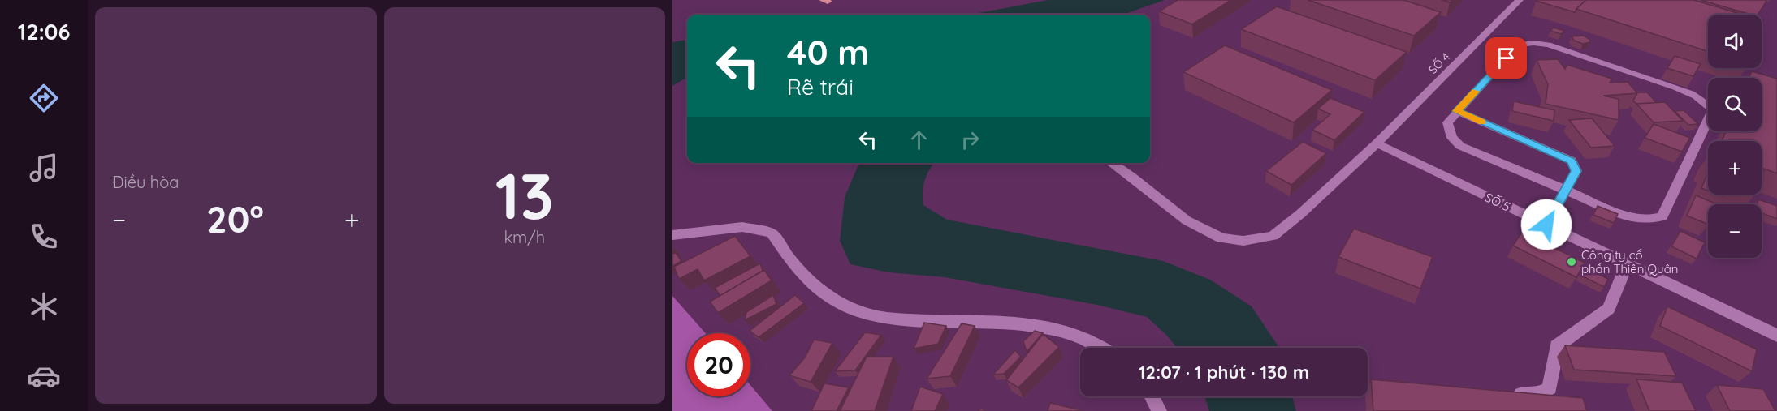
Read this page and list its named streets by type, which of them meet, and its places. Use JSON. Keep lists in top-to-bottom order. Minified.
{"streets":{"street":["SỐ 4","SỐ 5"]},"crossings":[["SỐ 4","SỐ 5"]],"places":["Công ty cổ phần Thiên Quân"],"page":{"tabs":"12:06","tile":["Điều hòa",["13","km/h"]],"map_buttons":["+","−"],"turn":["40 m","Rẽ trái"],"heat":["−","20°","+"],"limit":"20","trip":"12:07 · 1 phút · 130 m"}}
